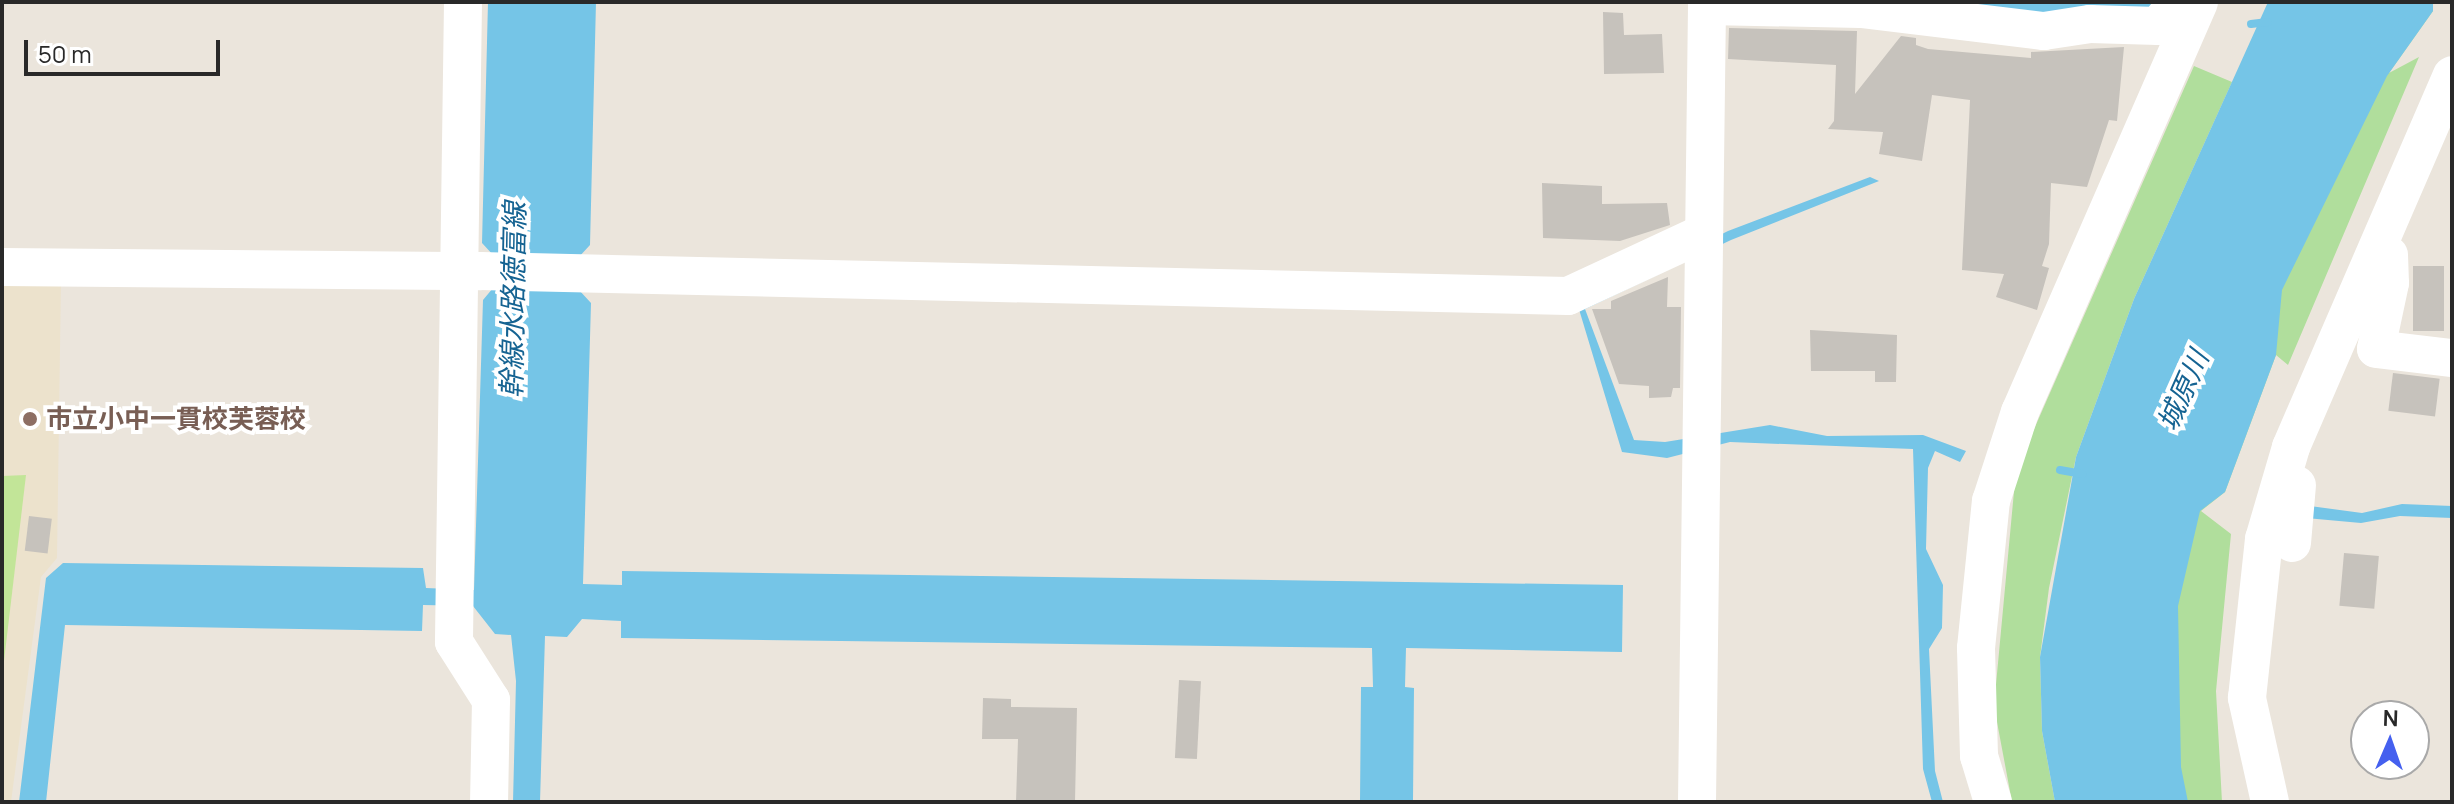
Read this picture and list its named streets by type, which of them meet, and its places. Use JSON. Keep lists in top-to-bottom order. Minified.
{"water":["幹線水路徳富線","城原川"],"places":["市立小中一貫校芙蓉校"],"scale_bar":"50 m","north":"top"}
